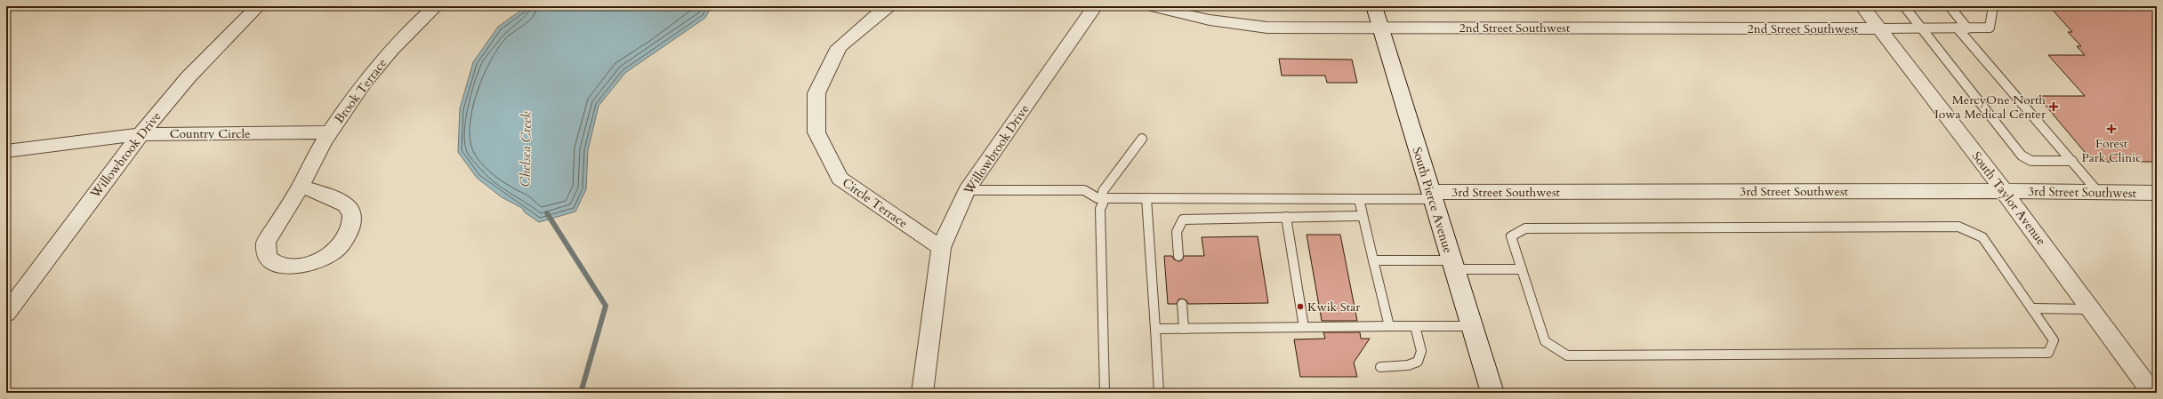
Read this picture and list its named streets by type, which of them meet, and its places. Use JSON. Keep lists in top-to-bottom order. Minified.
{"streets":{"main road":["South Pierce Avenue"],"street":["2nd Street Southwest","Brook Terrace","Country Circle","Willowbrook Drive","3rd Street Southwest","South Taylor Avenue","Circle Terrace"]},"crossings":[["2nd Street Southwest","South Taylor Avenue"],["2nd Street Southwest","South Pierce Avenue"],["Brook Terrace","Country Circle"],["Country Circle","Willowbrook Drive"],["Willowbrook Drive","Circle Terrace"],["3rd Street Southwest","South Taylor Avenue"],["3rd Street Southwest","South Pierce Avenue"]],"water":["Chelsea Creek"],"places":{"health":["MercyOne North Iowa Medical Center","Forest Park Clinic"],"other":["Kwik Star"]}}
